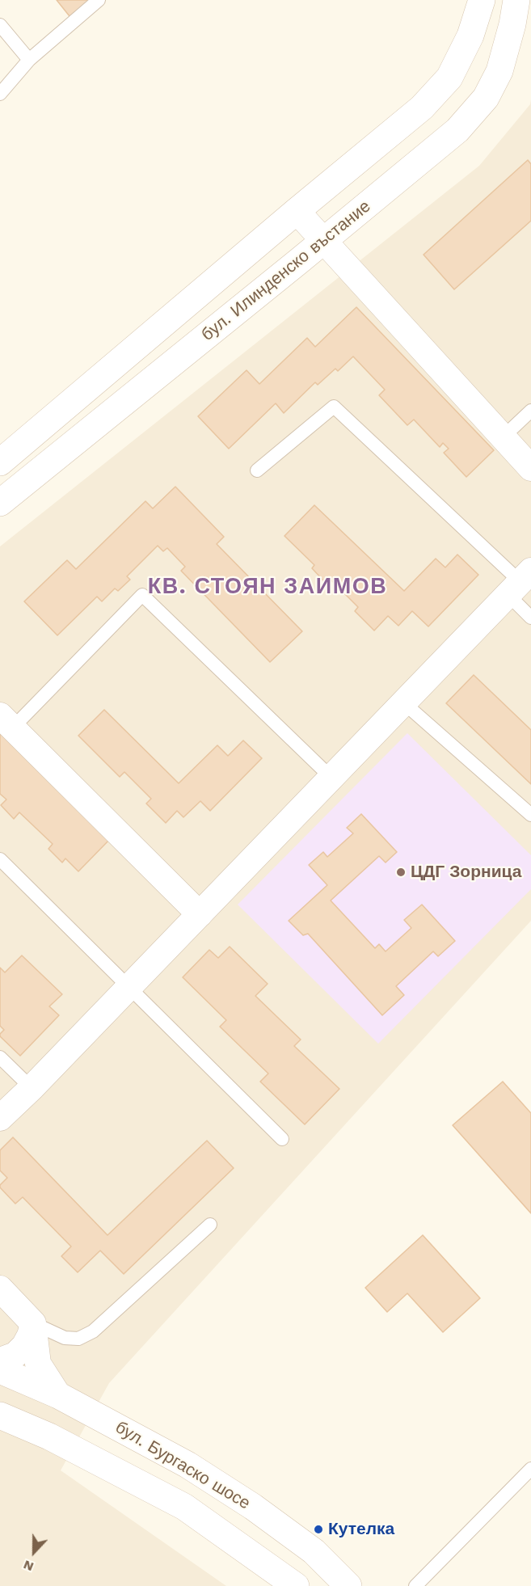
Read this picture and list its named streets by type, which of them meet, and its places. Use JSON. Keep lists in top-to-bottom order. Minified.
{"streets":{"main road":["бул. Илинденско въстание","бул. Бургаско шосе"]},"districts":["КВ. СТОЯН ЗАИМОВ"],"places":["ЦДГ Зорница","Кутелка"],"north":"bottom"}
